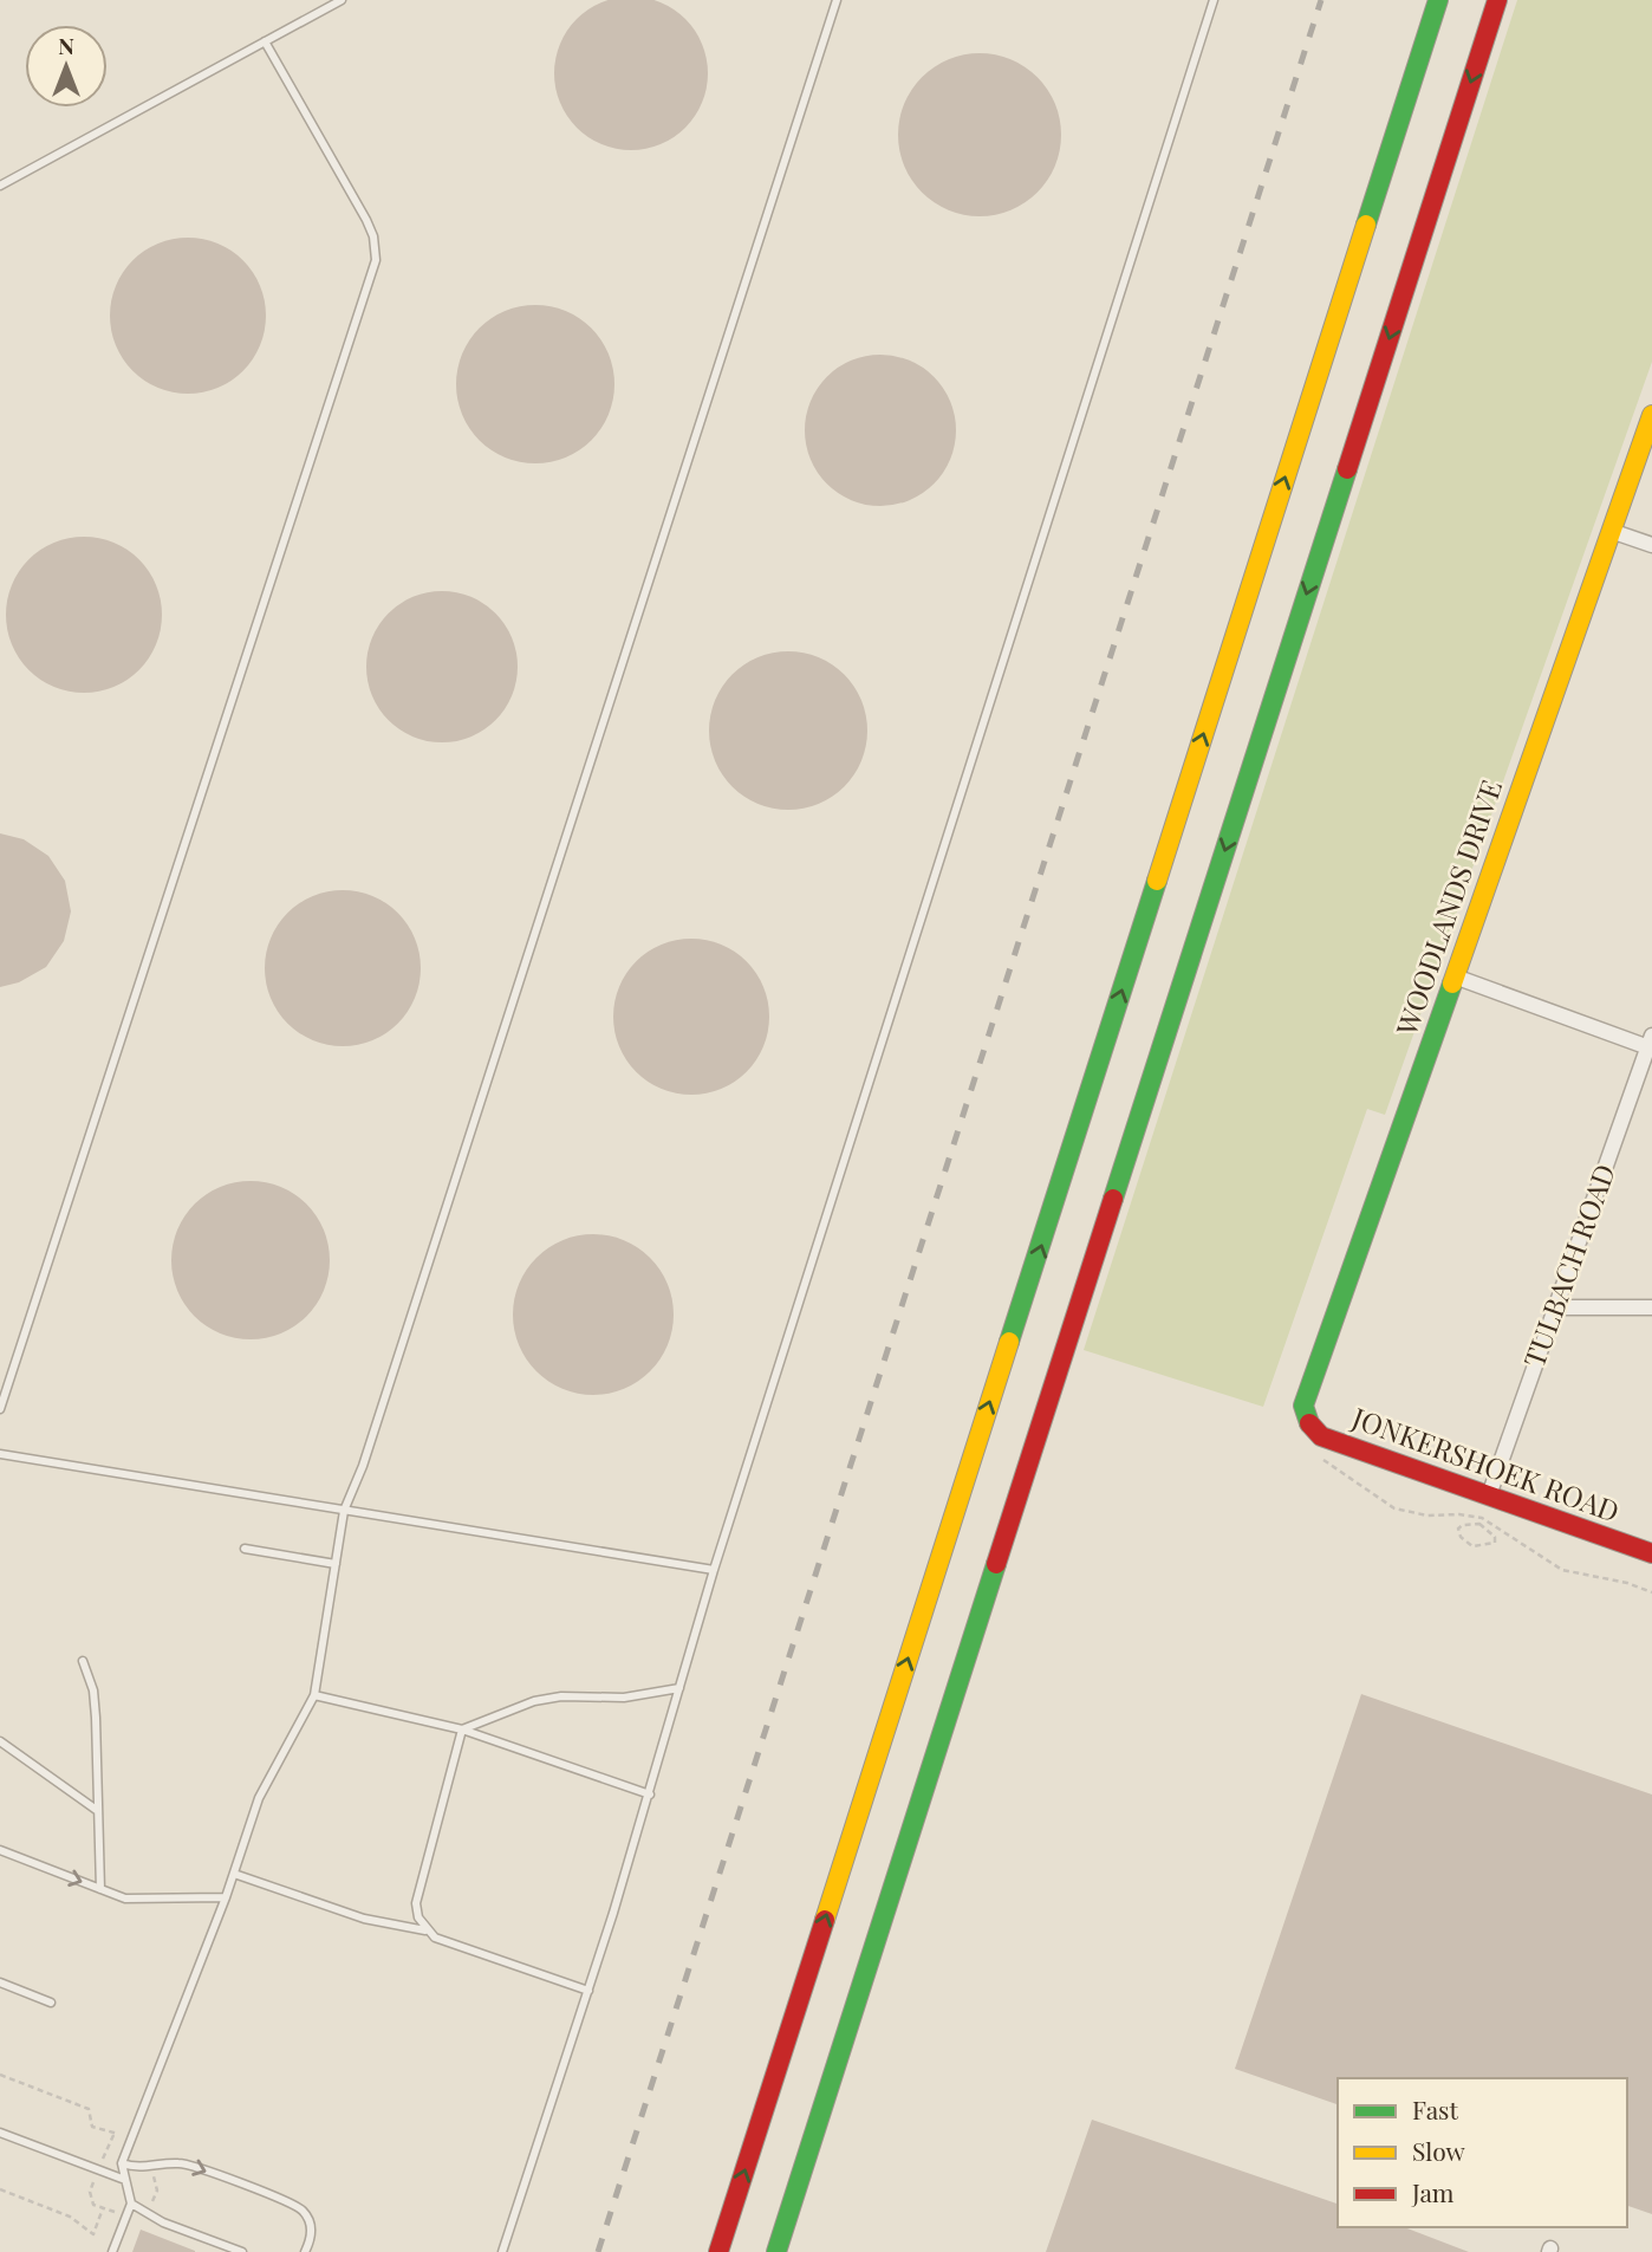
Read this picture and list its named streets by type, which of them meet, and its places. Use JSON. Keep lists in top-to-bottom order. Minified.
{"streets":{"main road":["WOODLANDS DRIVE","JONKERSHOEK ROAD"],"street":["TULBACH ROAD"]},"crossings":[["WOODLANDS DRIVE","JONKERSHOEK ROAD"],["TULBACH ROAD","JONKERSHOEK ROAD"]],"legend":["Fast","Slow","Jam"],"north":"top"}
